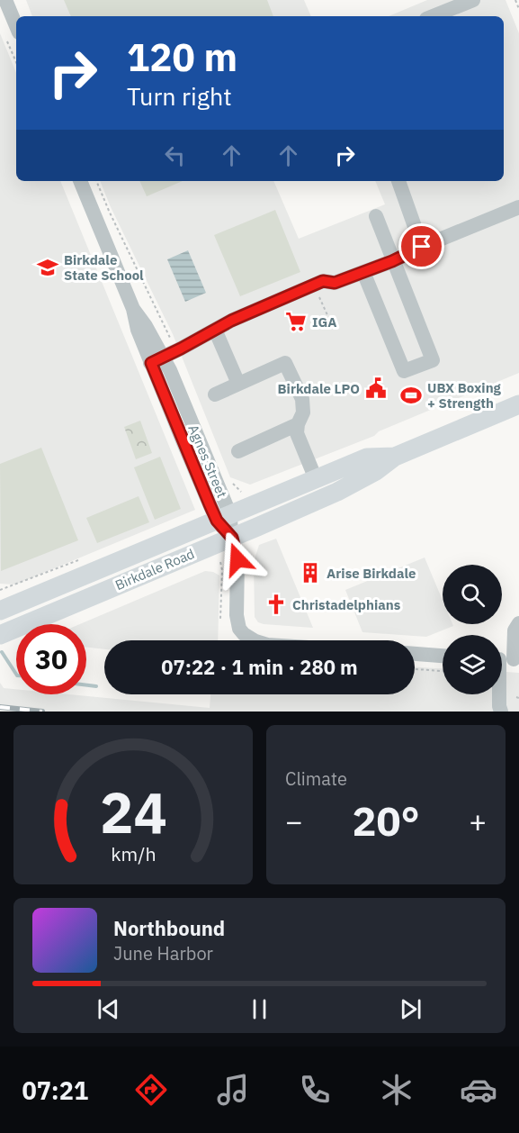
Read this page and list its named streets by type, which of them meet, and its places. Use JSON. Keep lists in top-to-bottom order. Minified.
{"streets":{"main road":["Birkdale Road"],"street":["Agnes Street"]},"crossings":[["Agnes Street","Birkdale Road"]],"places":{"school or university":["Birkdale State School"],"supermarket":["IGA"],"public building":["Birkdale LPO"],"sports":["UBX Boxing + Strength"],"building":["Arise Birkdale"],"church":["Christadelphians"]},"page":{"turn":["120 m","Turn right"],"limit":"30","trip":"07:22 · 1 min · 280 m","tile":"Climate","heat":["−","20°","+"],"song":["Northbound","June Harbor"],"tabs":"07:21","gauge":["24","km/h"]}}
